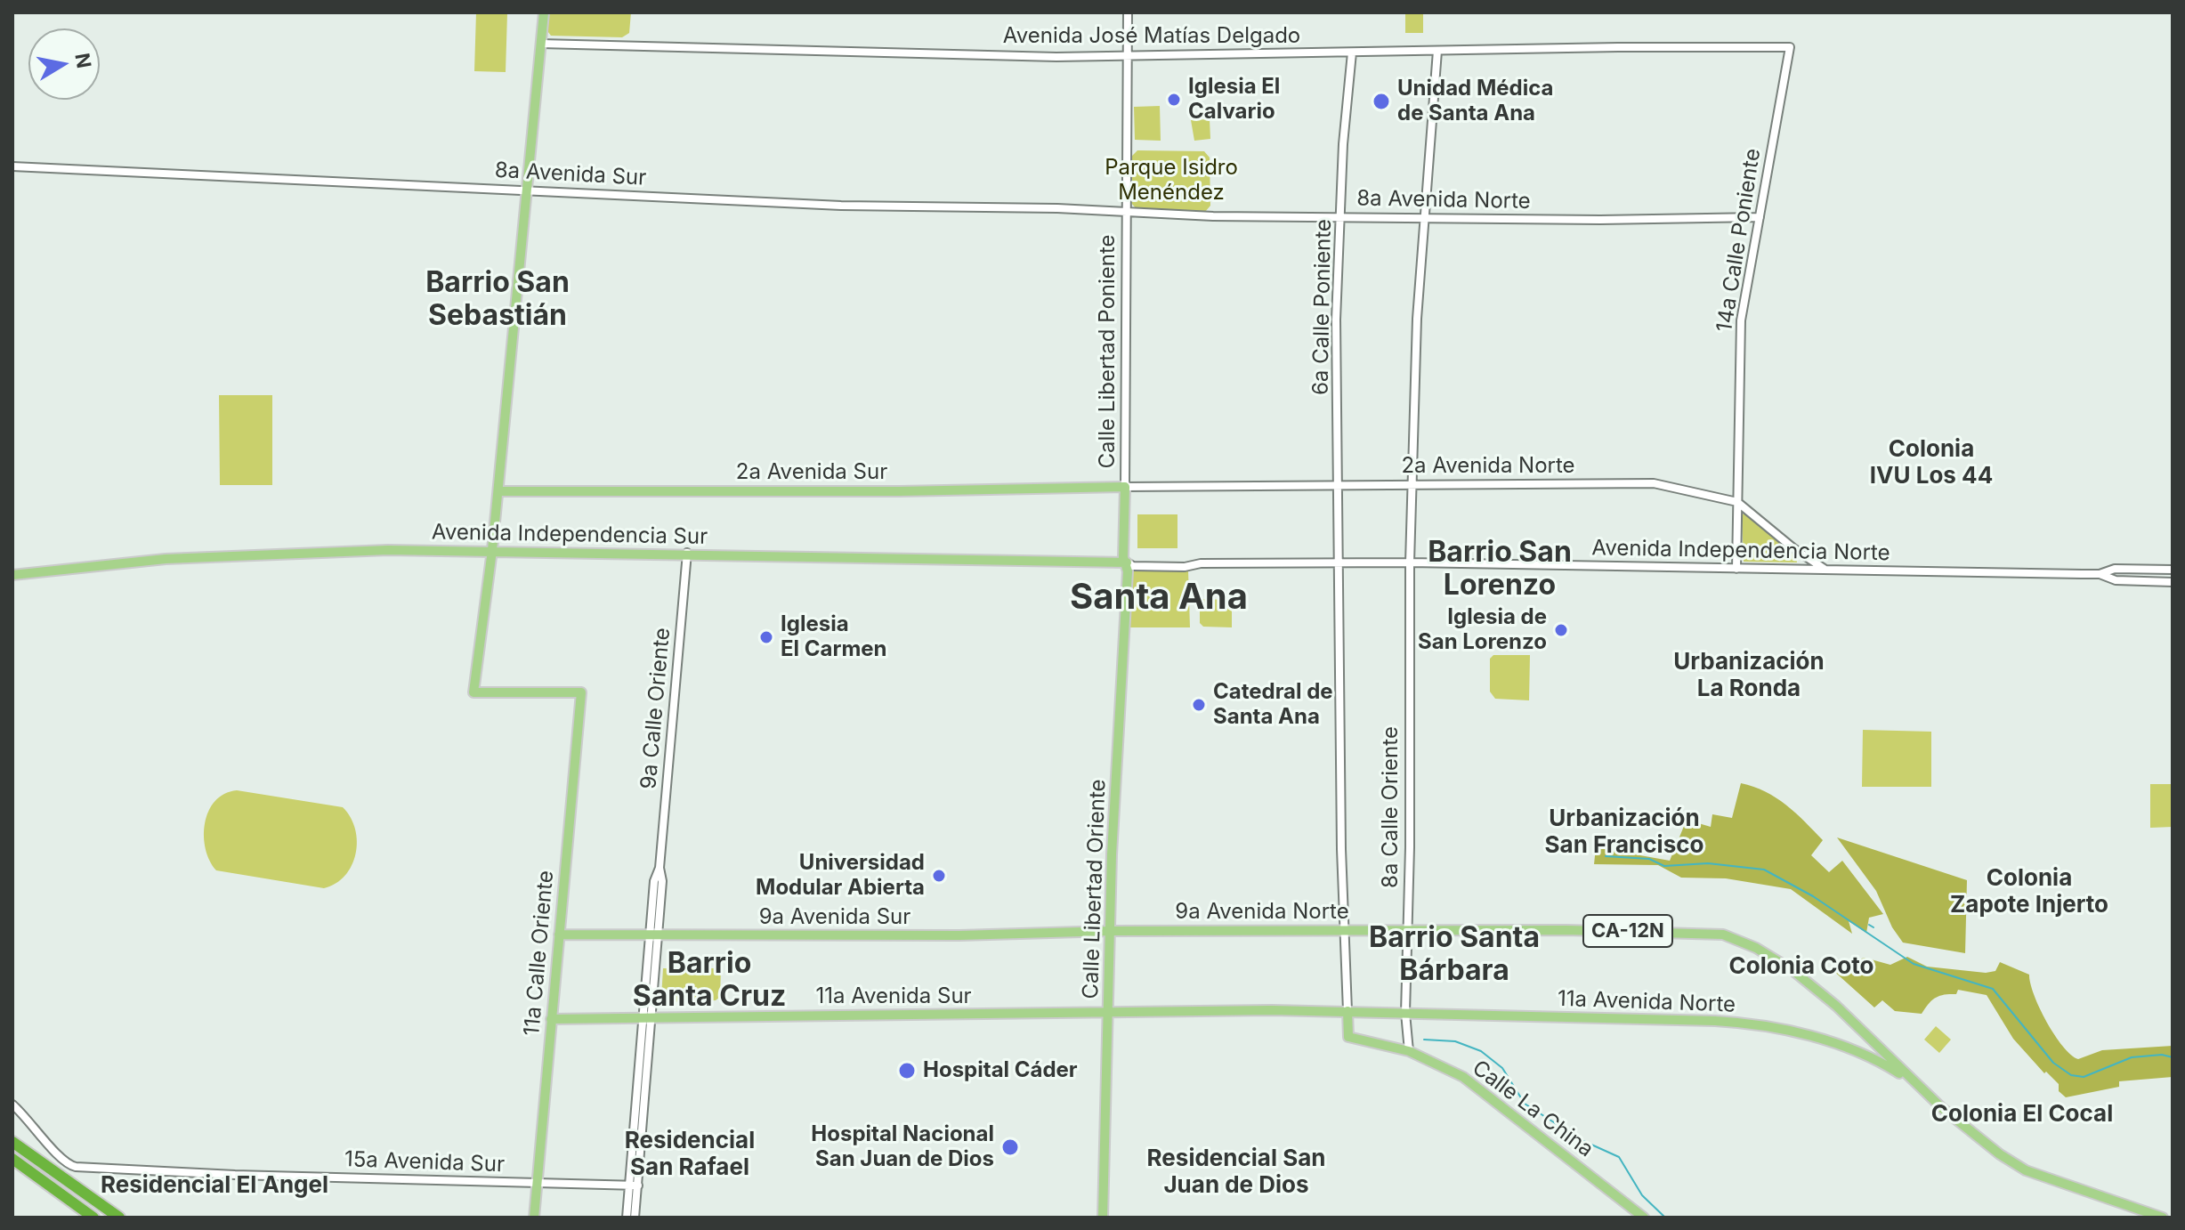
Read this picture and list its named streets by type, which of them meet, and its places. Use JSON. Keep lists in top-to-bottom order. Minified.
{"streets":{"main road":["Calle Libertad Poniente","2a Avenida Sur","Avenida Independencia Sur","Calle Libertad Oriente","9a Avenida Norte","9a Avenida Sur","CA-12N","11a Calle Oriente","11a Avenida Sur","11a Avenida Norte","Calle La China"],"street":["Avenida José Matías Delgado","8a Avenida Sur","8a Avenida Norte","14a Calle Poniente","6a Calle Poniente","2a Avenida Norte","Avenida Independencia Norte","9a Calle Oriente","8a Calle Oriente","15a Avenida Sur"]},"crossings":[["Avenida José Matías Delgado","14a Calle Poniente"],["Avenida José Matías Delgado","6a Calle Poniente"],["Avenida José Matías Delgado","Calle Libertad Poniente"],["Avenida José Matías Delgado","8a Calle Oriente"],["8a Avenida Sur","8a Avenida Norte"],["8a Avenida Sur","Calle Libertad Poniente"],["8a Avenida Norte","14a Calle Poniente"],["8a Avenida Norte","6a Calle Poniente"],["8a Avenida Norte","Calle Libertad Poniente"],["8a Avenida Norte","8a Calle Oriente"],["14a Calle Poniente","2a Avenida Norte"],["14a Calle Poniente","Avenida Independencia Norte"],["6a Calle Poniente","2a Avenida Norte"],["6a Calle Poniente","Avenida Independencia Norte"],["6a Calle Poniente","9a Avenida Norte"],["6a Calle Poniente","11a Avenida Norte"],["6a Calle Poniente","Calle La China"],["Calle Libertad Poniente","2a Avenida Norte"],["Calle Libertad Poniente","2a Avenida Sur"],["Calle Libertad Poniente","Avenida Independencia Sur"],["Calle Libertad Poniente","Avenida Independencia Norte"],["Calle Libertad Poniente","Calle Libertad Oriente"],["2a Avenida Norte","2a Avenida Sur"],["2a Avenida Norte","Avenida Independencia Norte"],["2a Avenida Norte","8a Calle Oriente"],["Avenida Independencia Sur","Avenida Independencia Norte"],["Avenida Independencia Sur","9a Calle Oriente"],["Avenida Independencia Sur","Calle Libertad Oriente"],["Avenida Independencia Sur","11a Calle Oriente"],["Avenida Independencia Norte","8a Calle Oriente"],["Avenida Independencia Norte","Calle Libertad Oriente"],["9a Calle Oriente","9a Avenida Sur"],["9a Calle Oriente","11a Avenida Sur"],["9a Calle Oriente","15a Avenida Sur"],["8a Calle Oriente","9a Avenida Norte"],["8a Calle Oriente","11a Avenida Norte"],["8a Calle Oriente","Calle La China"],["Calle Libertad Oriente","9a Avenida Norte"],["Calle Libertad Oriente","9a Avenida Sur"],["Calle Libertad Oriente","11a Avenida Sur"],["Calle Libertad Oriente","11a Avenida Norte"],["9a Avenida Norte","9a Avenida Sur"],["9a Avenida Norte","11a Avenida Norte"],["9a Avenida Sur","11a Calle Oriente"],["11a Calle Oriente","11a Avenida Sur"],["11a Calle Oriente","15a Avenida Sur"],["11a Avenida Sur","11a Avenida Norte"],["11a Avenida Norte","Calle La China"]],"districts":["Barrio San Sebastián","Colonia IVU Los 44","Barrio San Lorenzo","Santa Ana","Urbanización La Ronda","Urbanización San Francisco","Colonia Zapote Injerto","Barrio Santa Bárbara","Barrio Santa Cruz","Colonia Coto","Colonia El Cocal","Residencial San Rafael","Residencial San Juan de Dios","Residencial El Angel"],"parks":["Parque Isidro Menéndez"],"places":["Iglesia El Calvario","Unidad Médica de Santa Ana","Iglesia de San Lorenzo","Iglesia El Carmen","Catedral de Santa Ana","Universidad Modular Abierta","Hospital Cáder","Hospital Nacional San Juan de Dios"],"north":"right"}
